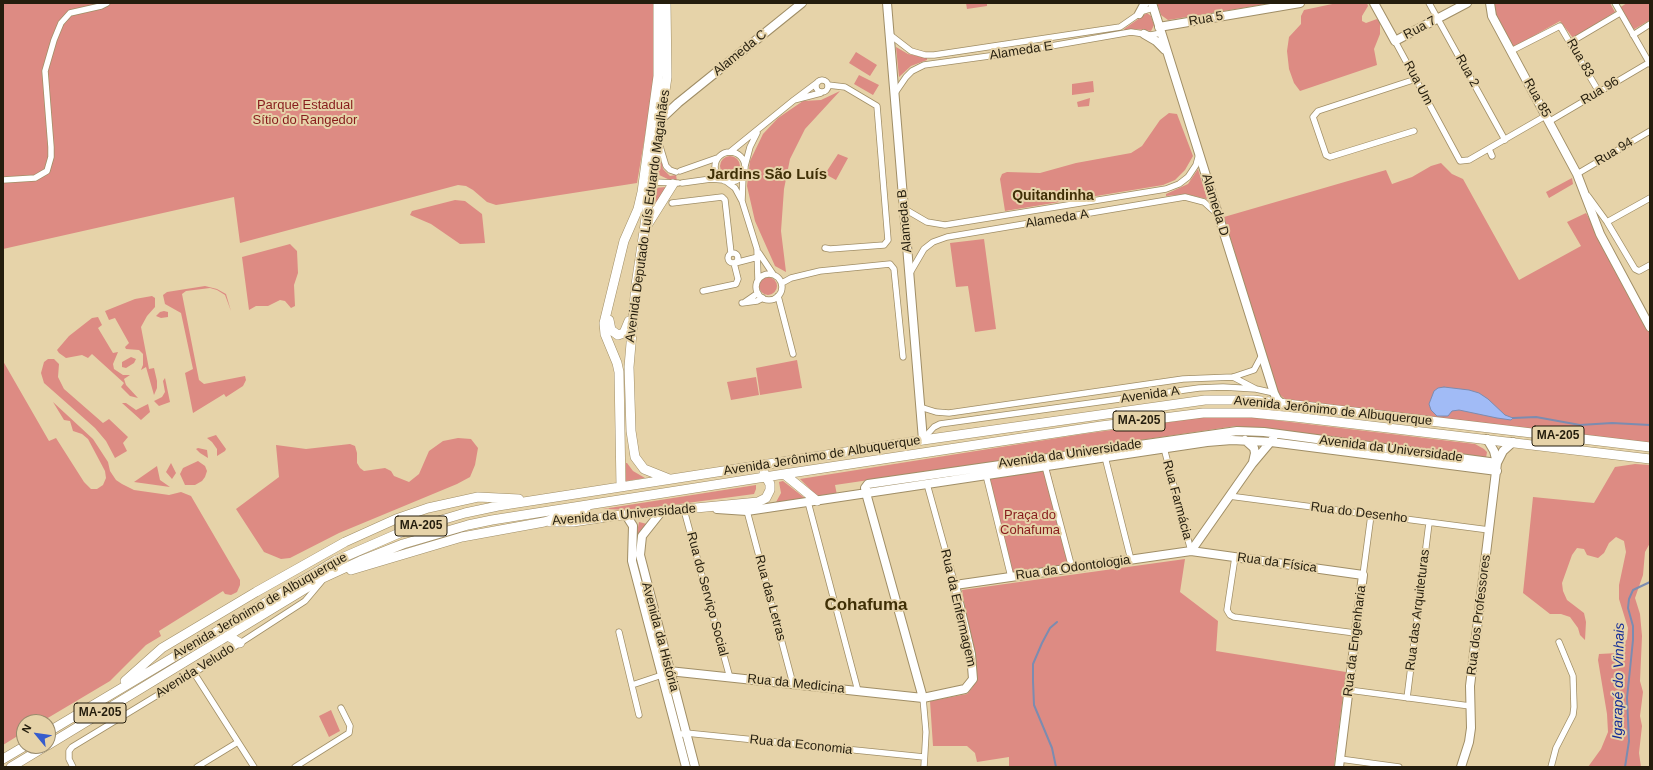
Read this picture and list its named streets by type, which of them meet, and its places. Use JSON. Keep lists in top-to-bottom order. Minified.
{"streets":{"main road":["Avenida Deputado Luís Eduardo Magalhães","Avenida Jerônimo de Albuquerque","MA-205","Avenida da Universidade"],"street":["Rua 5","Rua 7","Alameda E","Alameda C","Rua 83","Rua 2","Rua Um","Rua 96","Rua 85","Rua 94","Alameda D","Alameda A","Alameda B","Avenida A","Rua Farmácia","Rua do Desenho","Rua da Física","Rua da Odontologia","Rua do Serviço Social","Rua das Letras","Rua da Enfermagem","Rua das Arquiteturas","Rua dos Professores","Avenida da História","Rua da Engenharia","Avenida Veludo","Rua da Medicina","Rua da Economia"]},"crossings":[["Rua 5","Alameda E"],["Rua 5","Alameda D"],["Rua 7","Rua 2"],["Rua 7","Rua Um"],["Alameda E","Alameda D"],["Alameda E","Alameda B"],["Alameda C","Avenida Deputado Luís Eduardo Magalhães"],["Rua 83","Rua 96"],["Rua 83","Rua 85"],["Rua 2","Rua 96"],["Rua Um","Rua 96"],["Rua 96","Rua 85"],["Rua 85","Rua 94"],["Alameda D","Alameda A"],["Alameda D","Avenida A"],["Alameda D","Avenida Jerônimo de Albuquerque"],["Avenida Deputado Luís Eduardo Magalhães","Avenida Jerônimo de Albuquerque"],["Alameda A","Alameda B"],["Alameda B","Avenida A"],["Alameda B","Avenida Jerônimo de Albuquerque"],["Avenida A","Avenida Jerônimo de Albuquerque"],["Avenida Jerônimo de Albuquerque","MA-205"],["Avenida Jerônimo de Albuquerque","Avenida da Universidade"],["Avenida Jerônimo de Albuquerque","Rua dos Professores"],["Avenida Jerônimo de Albuquerque","Avenida Veludo"],["Avenida da Universidade","Rua Farmácia"],["Avenida da Universidade","Rua do Serviço Social"],["Avenida da Universidade","Rua das Letras"],["Avenida da Universidade","Rua da Enfermagem"],["Avenida da Universidade","Rua dos Professores"],["Avenida da Universidade","Avenida da História"],["Rua Farmácia","Rua da Física"],["Rua Farmácia","Rua da Odontologia"],["Rua do Desenho","Rua das Arquiteturas"],["Rua do Desenho","Rua dos Professores"],["Rua do Desenho","Rua da Engenharia"],["Rua da Física","Rua da Odontologia"],["Rua da Física","Rua da Engenharia"],["Rua da Odontologia","Rua da Enfermagem"],["Rua do Serviço Social","Rua da Medicina"],["Rua das Letras","Rua da Medicina"],["Rua da Enfermagem","Rua da Medicina"],["Avenida da História","Rua da Medicina"],["Avenida da História","Rua da Economia"]],"districts":["Jardins São Luís","Quitandinha","Cohafuma"],"water":["Igarapé do Vinhais"],"parks":["Parque Estadual Sítio do Rangedor","Praça do Cohafuma"],"north":"top left"}
